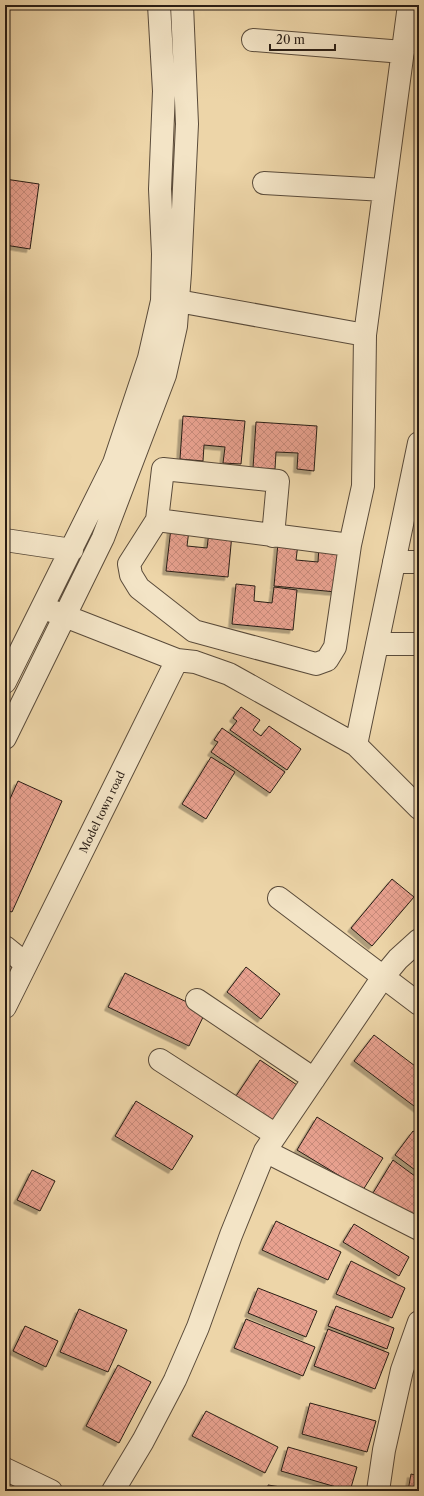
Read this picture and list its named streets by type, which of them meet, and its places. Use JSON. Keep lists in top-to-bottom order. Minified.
{"streets":{"street":["Model town road"]},"scale_bar":"20 m"}
